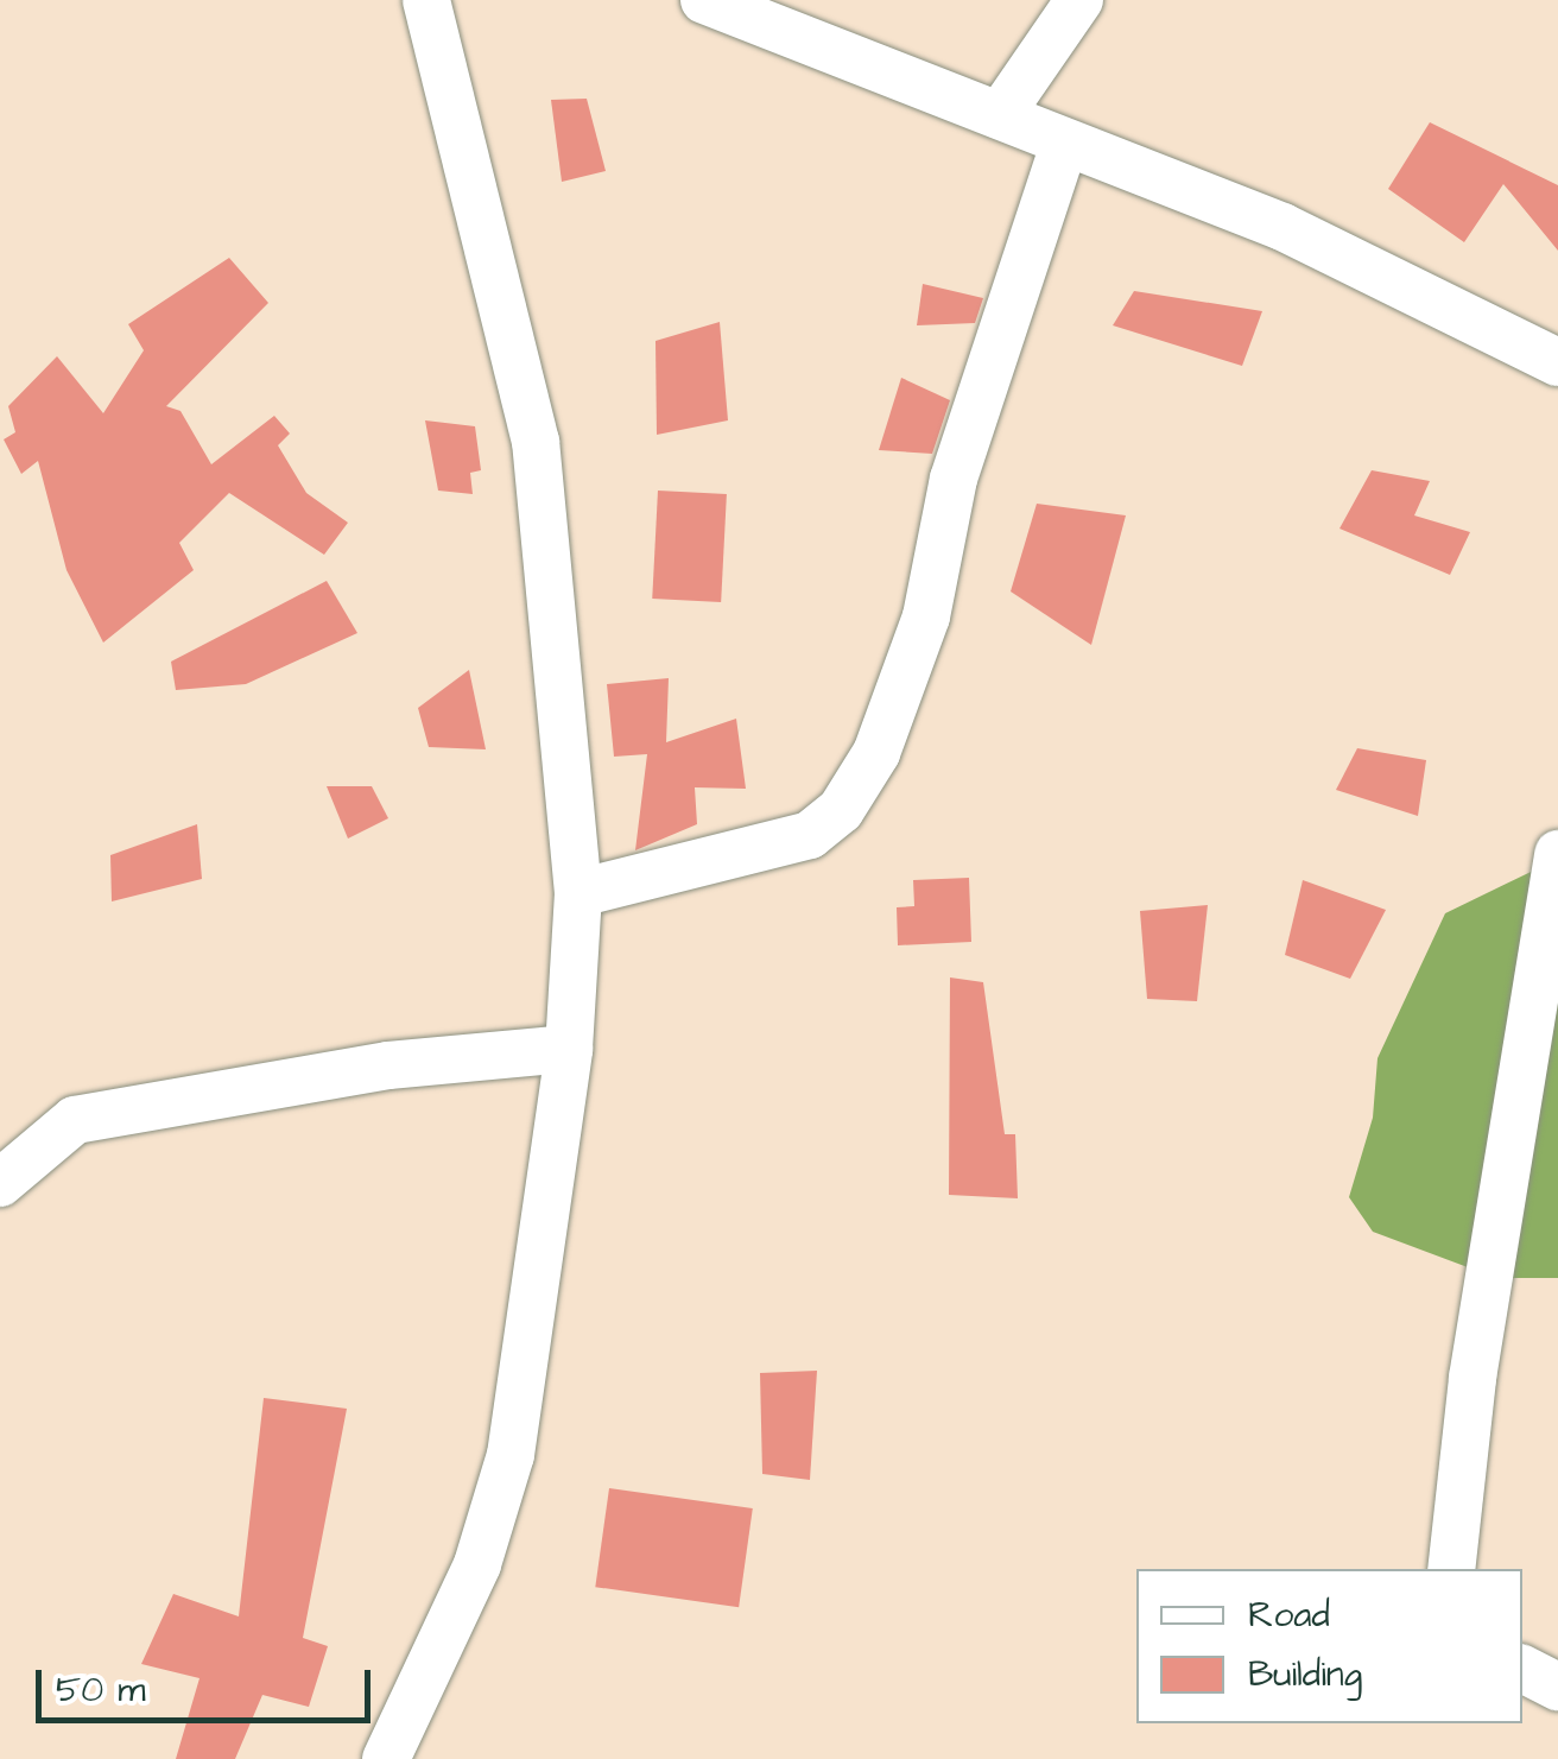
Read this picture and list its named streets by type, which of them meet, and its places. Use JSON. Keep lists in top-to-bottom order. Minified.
{"legend":["Road","Building"],"scale_bar":"50 m"}
